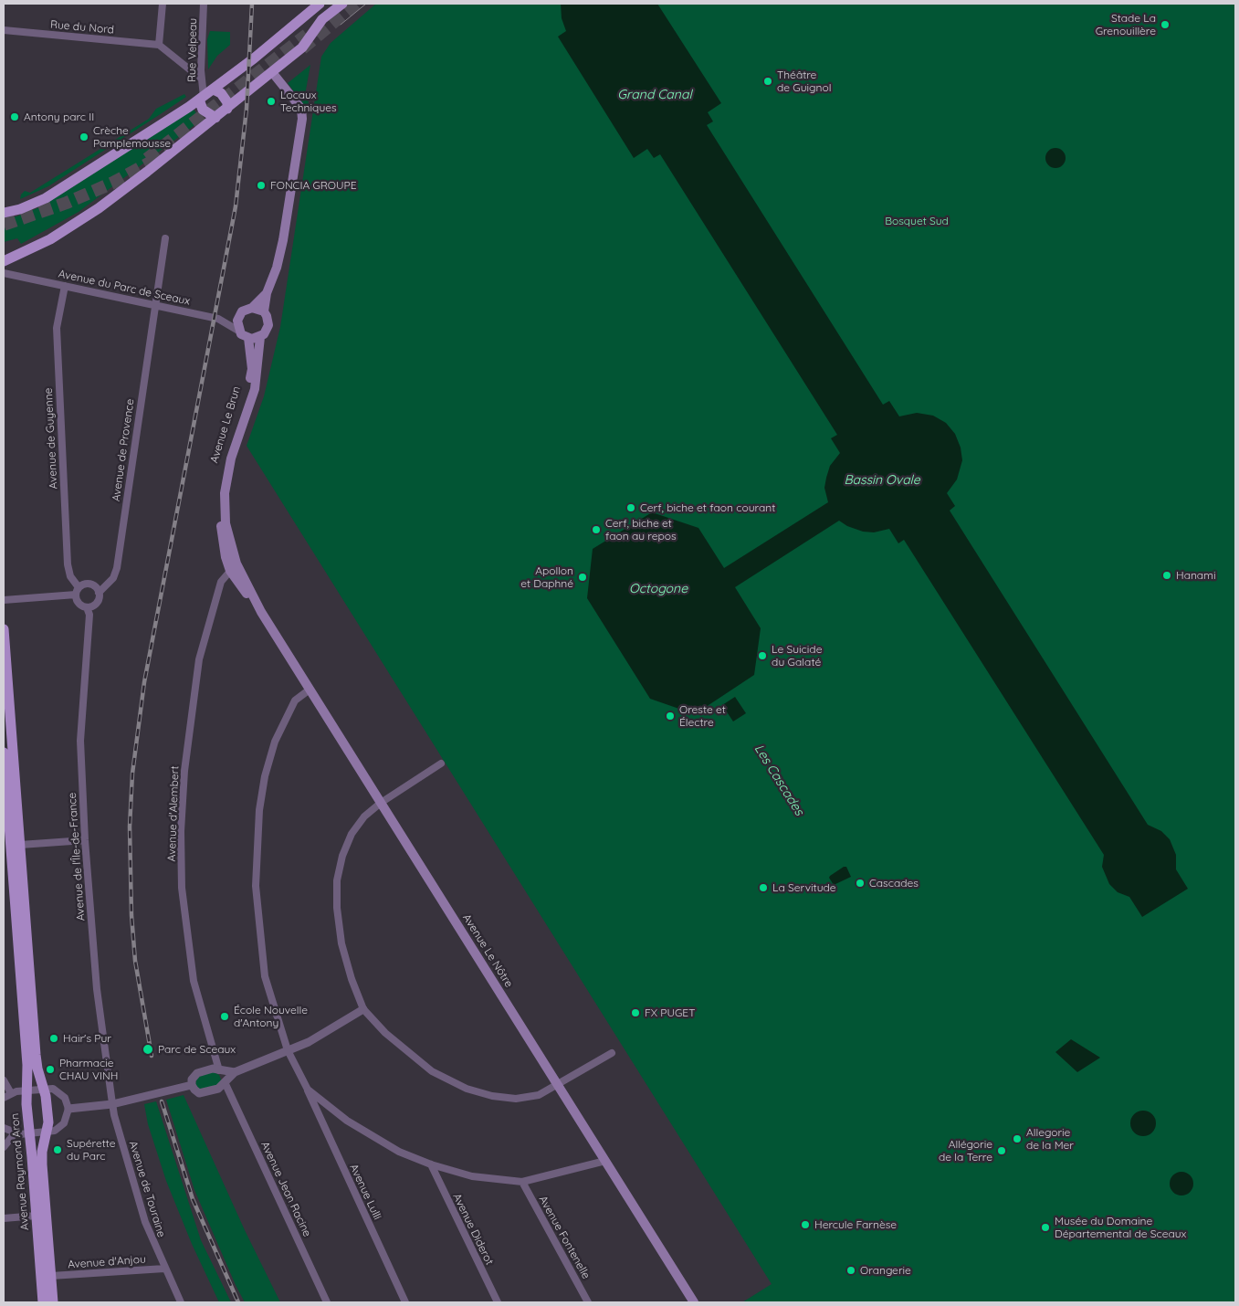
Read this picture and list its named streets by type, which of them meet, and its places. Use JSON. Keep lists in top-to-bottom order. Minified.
{"streets":{"main road":["Avenue Le Brun","Avenue Le Nôtre","Avenue Raymond Aron"],"street":["Rue du Nord","Rue Velpeau","Avenue du Parc de Sceaux","Avenue de Guyenne","Avenue de Provence","Avenue d'Alembert","Avenue de l'Île-de-France","Avenue de Touraine","Avenue Jean Racine","Avenue Lulli","Avenue Diderot","Avenue Fontenelle","Avenue d'Anjou"]},"crossings":[["Avenue du Parc de Sceaux","Avenue Le Brun"],["Avenue du Parc de Sceaux","Avenue de Guyenne"],["Avenue du Parc de Sceaux","Avenue de Provence"],["Avenue Le Brun","Avenue d'Alembert"],["Avenue Le Brun","Avenue Le Nôtre"],["Avenue de Guyenne","Avenue de Provence"],["Avenue de Guyenne","Avenue de l'Île-de-France"],["Avenue de Provence","Avenue de l'Île-de-France"],["Avenue d'Alembert","Avenue Le Nôtre"],["Avenue d'Alembert","Avenue Jean Racine"],["Avenue de l'Île-de-France","Avenue de Touraine"],["Avenue Le Nôtre","Avenue Lulli"],["Avenue de Touraine","Avenue d'Anjou"]],"water":["Grand Canal","Bassin Ovale","Octogone","Les Cascades"],"parks":["Bosquet Sud"],"places":["Stade La Grenouillère","Théâtre de Guignol","Locaux Techniques","Antony parc II","Crèche Pamplemousse","FONCIA GROUPE","Cerf, biche et faon courant","Cerf, biche et faon au repos","Hanami","Apollon et Daphné","Le Suicide du Galaté","Oreste et Électre","Cascades","La Servitude","FX PUGET","École Nouvelle d'Antony","Hair's Pur","Parc de Sceaux","Pharmacie CHAU VINH","Allegorie de la Mer","Supérette du Parc","Allégorie de la Terre","Hercule Farnèse","Musée du Domaine Départemental de Sceaux","Orangerie"]}
